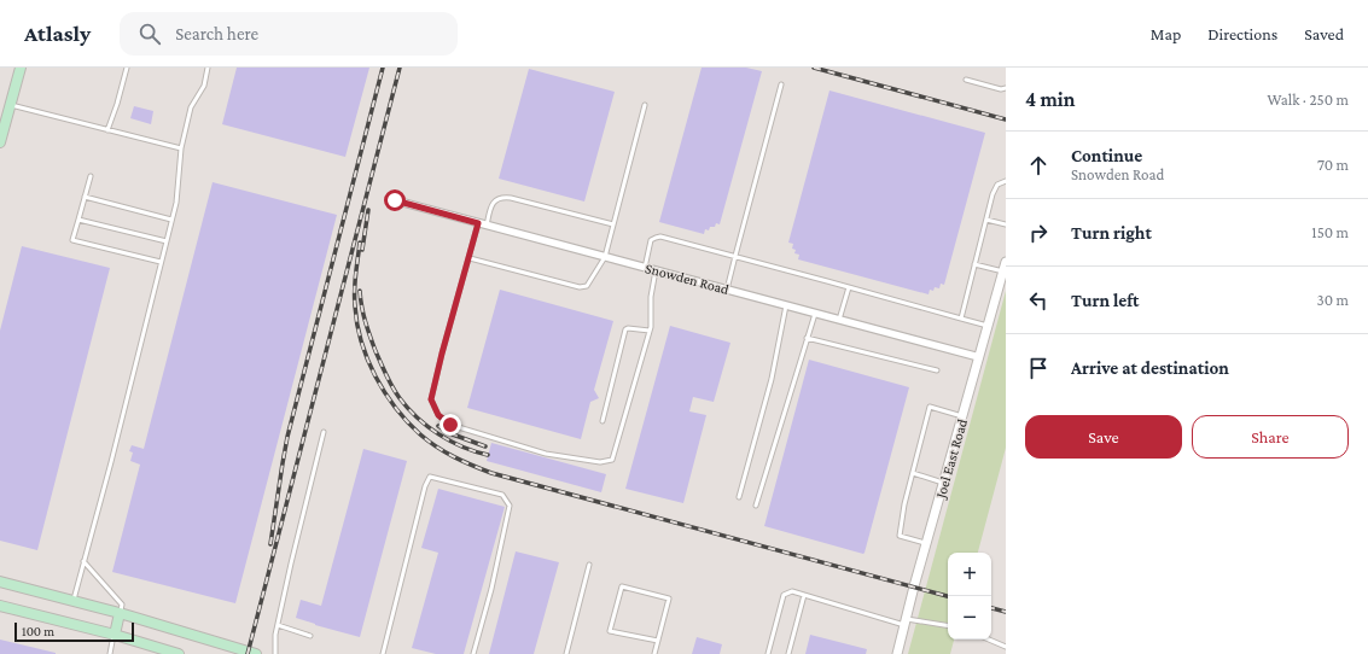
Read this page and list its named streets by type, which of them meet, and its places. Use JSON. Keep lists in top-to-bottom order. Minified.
{"streets":{"street":["Snowden Road","Joel East Road"]},"crossings":[["Snowden Road","Joel East Road"]],"scale_bar":"100 m","page":{"header":"Atlasly","search":"Search here","nav":["Map","Directions","Saved"],"heading":["4 min","Walk · 250 m"],"list":[["Continue","Snowden Road","70 m"],["Turn right","150 m"],["Turn left","30 m"],"Arrive at destination"],"buttons":["Save","Share"],"map_buttons":["+","−"],"scale":"100 m"}}
